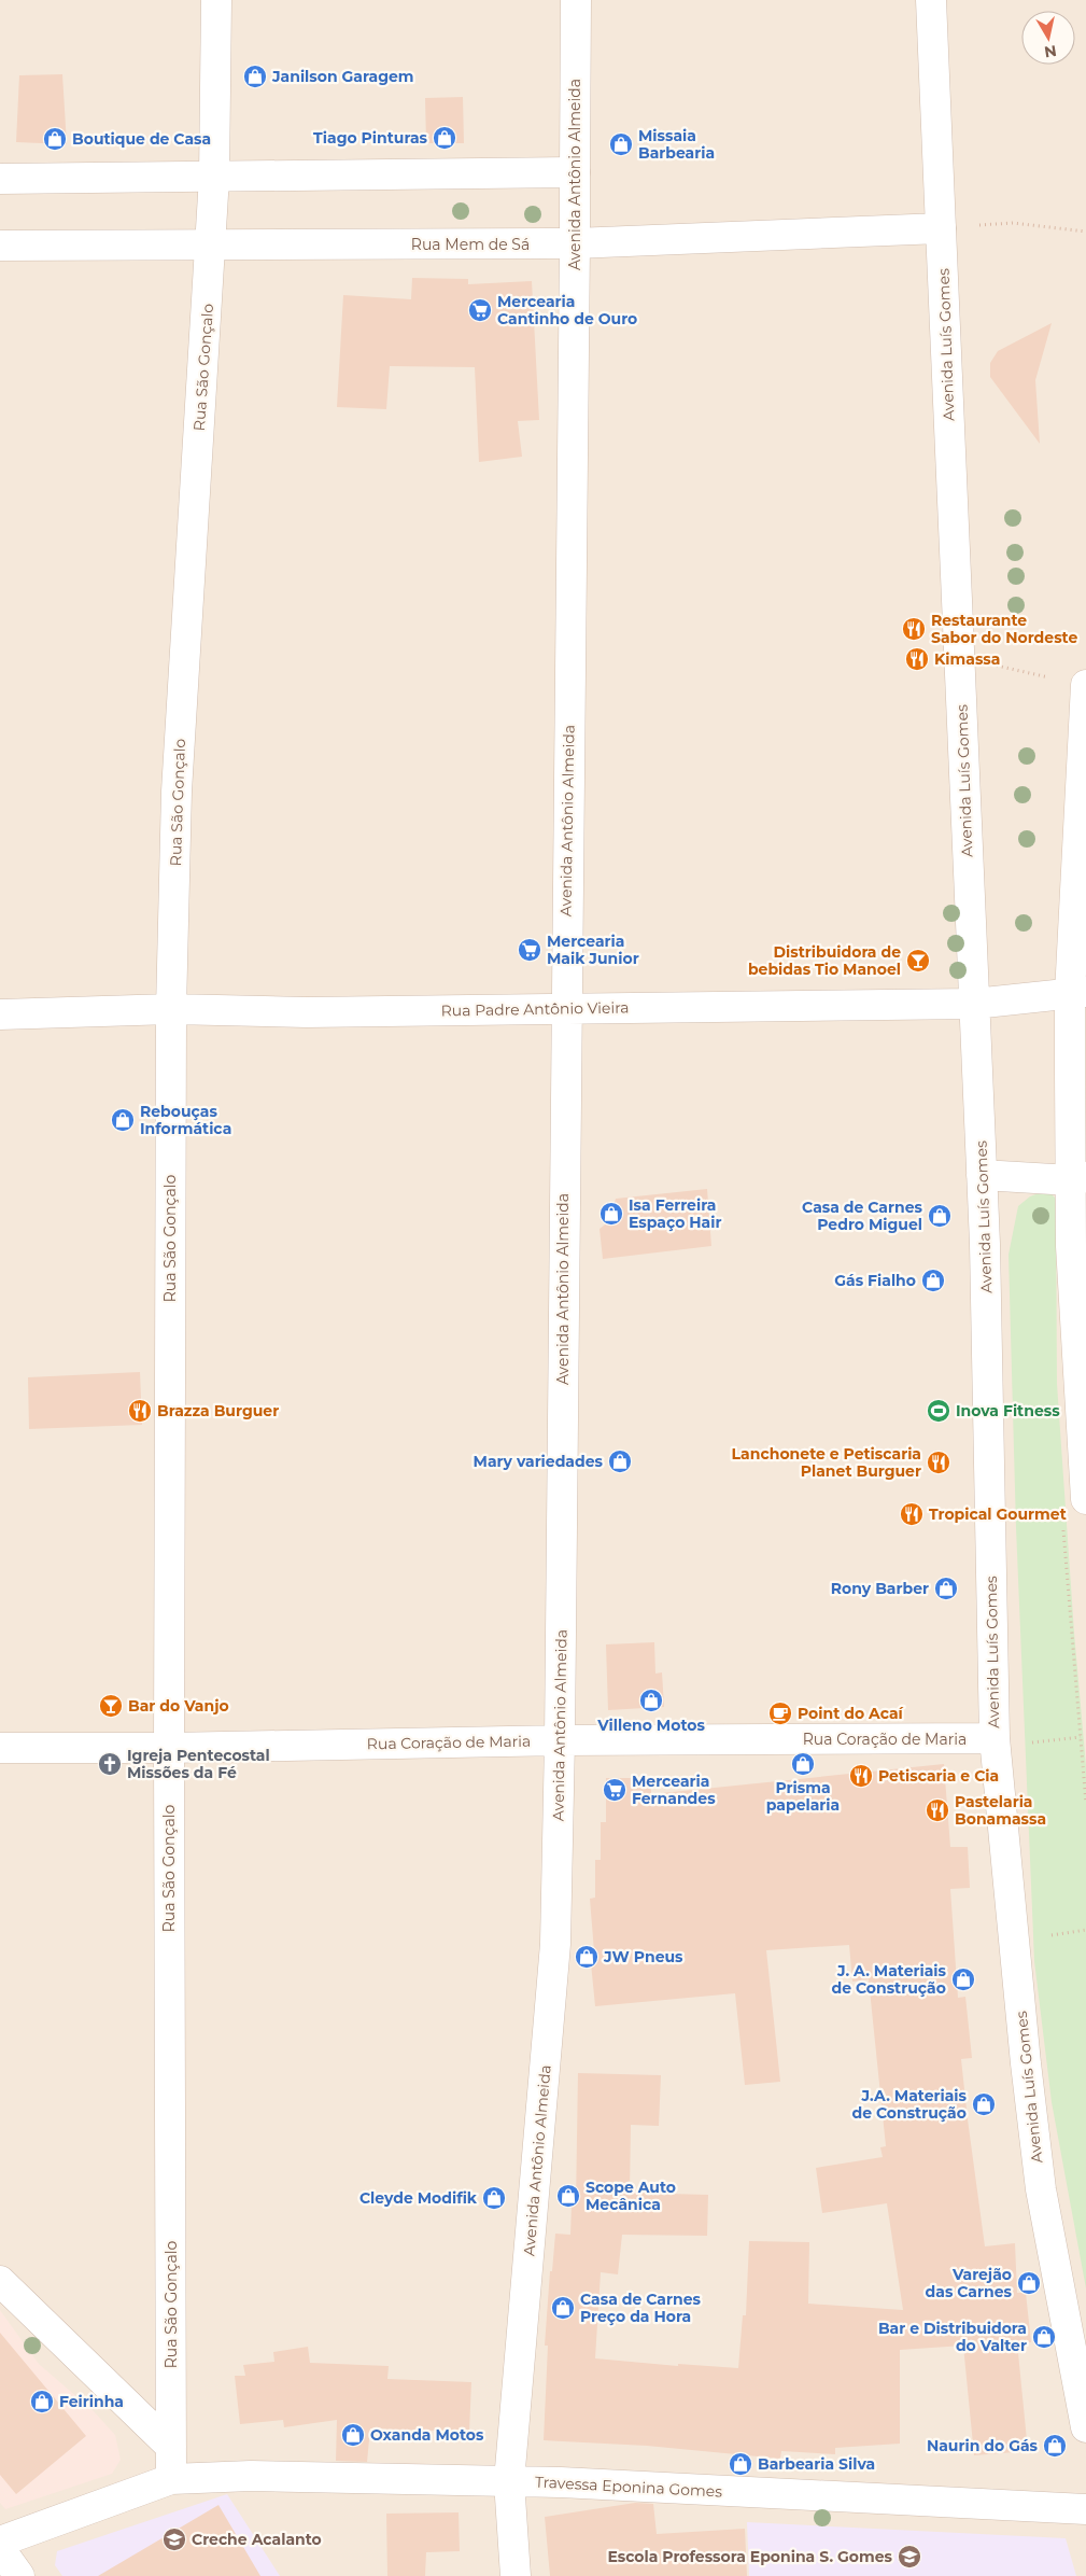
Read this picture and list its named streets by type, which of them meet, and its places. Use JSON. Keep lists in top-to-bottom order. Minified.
{"streets":{"street":["Avenida Antônio Almeida","Rua Mem de Sá","Avenida Luís Gomes","Rua São Gonçalo","Rua Padre Antônio Vieira","Rua Coração de Maria","Travessa Eponina Gomes"]},"crossings":[["Avenida Antônio Almeida","Rua Mem de Sá"],["Avenida Antônio Almeida","Rua Padre Antônio Vieira"],["Avenida Antônio Almeida","Rua Coração de Maria"],["Avenida Antônio Almeida","Travessa Eponina Gomes"],["Rua Mem de Sá","Avenida Luís Gomes"],["Rua Mem de Sá","Rua São Gonçalo"],["Avenida Luís Gomes","Rua Padre Antônio Vieira"],["Avenida Luís Gomes","Rua Coração de Maria"],["Rua São Gonçalo","Rua Padre Antônio Vieira"],["Rua São Gonçalo","Rua Coração de Maria"],["Rua São Gonçalo","Travessa Eponina Gomes"]],"places":{"shop":["Janilson Garagem","Tiago Pinturas","Boutique de Casa","Missaia Barbearia","Rebouças Informática","Isa Ferreira Espaço Hair","Casa de Carnes Pedro Miguel","Gás Fialho","Mary variedades","Rony Barber","Villeno Motos","Prisma papelaria","JW Pneus","J. A. Materiais de Construção","J.A. Materiais de Construção","Scope Auto Mecânica","Cleyde Modifik","Varejão das Carnes","Casa de Carnes Preço da Hora","Bar e Distribuidora do Valter","Feirinha","Oxanda Motos","Naurin do Gás","Barbearia Silva"],"supermarket":["Mercearia Cantinho de Ouro","Mercearia Maik Junior","Mercearia Fernandes"],"restaurant":["Restaurante Sabor do Nordeste","Kimassa","Brazza Burguer","Lanchonete e Petiscaria Planet Burguer","Tropical Gourmet","Petiscaria e Cia","Pastelaria Bonamassa"],"bar":["Distribuidora de bebidas Tio Manoel","Bar do Vanjo"],"sports":["Inova Fitness"],"cafe":["Point do Acaí"],"church":["Igreja Pentecostal Missões da Fé"],"school or university":["Creche Acalanto","Escola Professora Eponina S. Gomes"]},"north":"bottom"}
